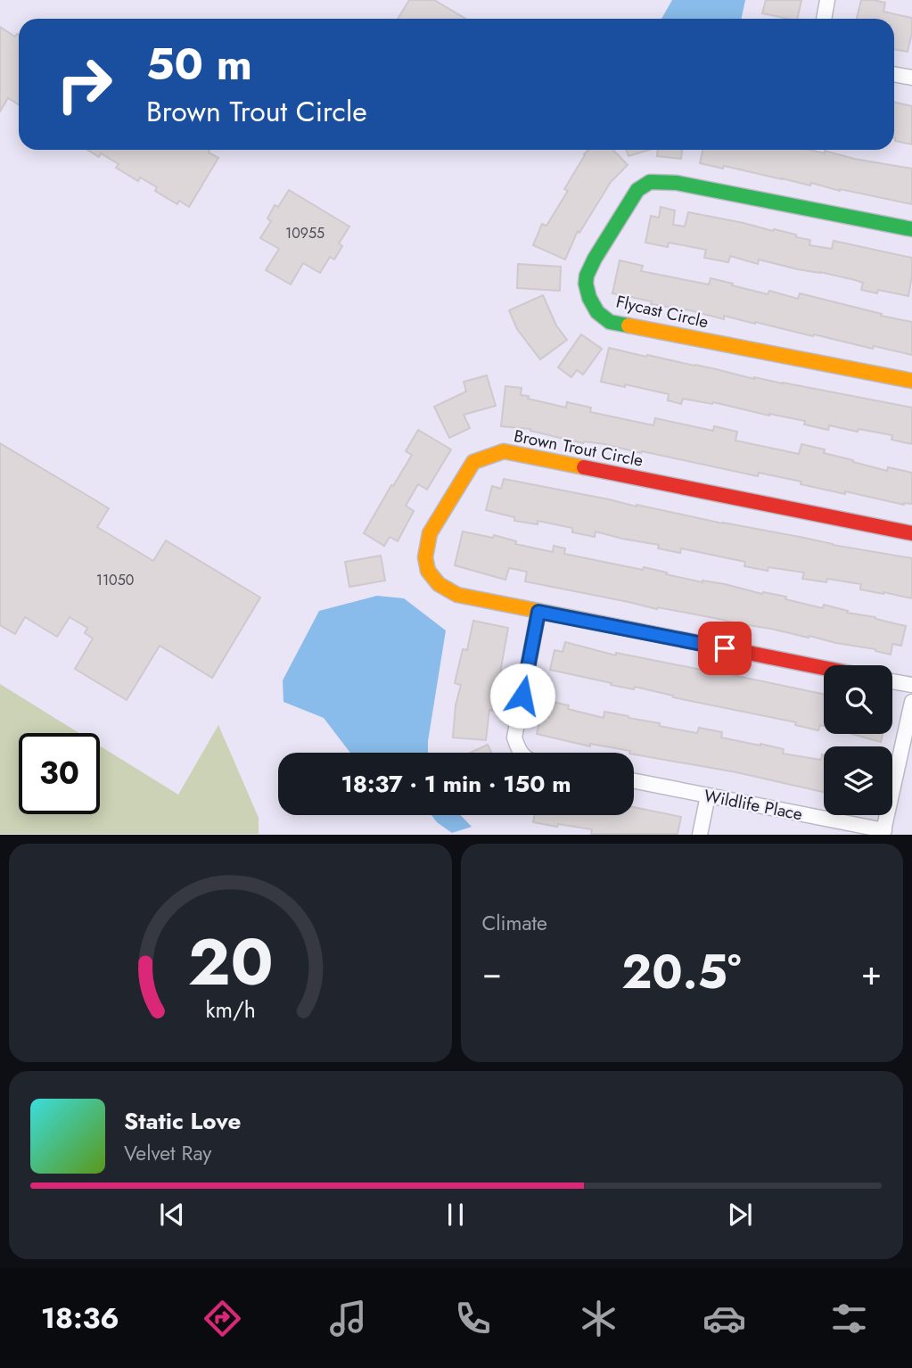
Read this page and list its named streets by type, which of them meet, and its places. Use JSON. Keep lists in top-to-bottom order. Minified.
{"streets":{"street":["Flycast Circle","Brown Trout Circle","Wildlife Place"]},"house_numbers":["10955","11050"],"page":{"turn":["50 m","Brown Trout Circle"],"limit":"30","trip":"18:37 · 1 min · 150 m","tile":"Climate","heat":["−","20.5°","+"],"song":["Static Love","Velvet Ray"],"tabs":"18:36","gauge":["20","km/h"]}}
